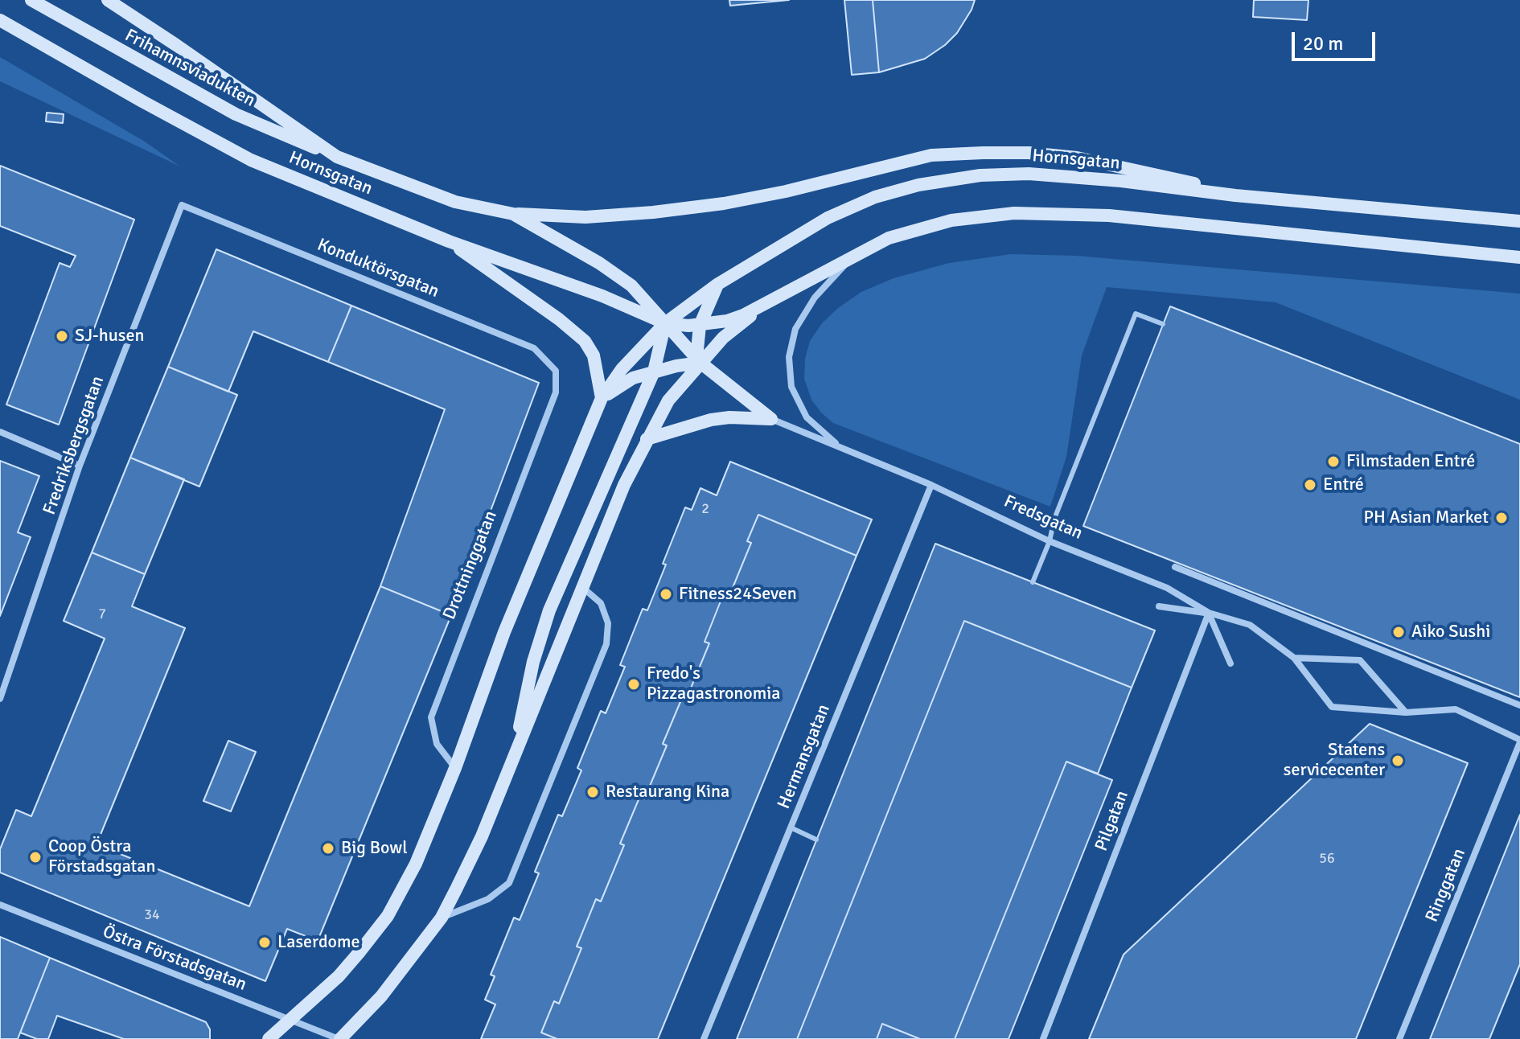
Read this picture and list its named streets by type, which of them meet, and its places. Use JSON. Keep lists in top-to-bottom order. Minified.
{"streets":{"main road":["Frihamnsviadukten","Hornsgatan"],"street":["Konduktörsgatan","Fredriksbergsgatan","Fredsgatan","Drottninggatan","Hermansgatan","Pilgatan","Ringgatan","Östra Förstadsgatan"]},"crossings":[["Frihamnsviadukten","Hornsgatan"],["Konduktörsgatan","Fredriksbergsgatan"],["Konduktörsgatan","Drottninggatan"],["Fredsgatan","Hermansgatan"],["Fredsgatan","Pilgatan"],["Fredsgatan","Ringgatan"]],"places":["SJ-husen","Filmstaden Entré","Entré","PH Asian Market","Fitness24Seven","Aiko Sushi","Fredo's Pizzagastronomia","Statens servicecenter","Restaurang Kina","Big Bowl","Coop Östra Förstadsgatan","Laserdome"],"house_numbers":["2","7","56","34"],"scale_bar":"20 m"}
